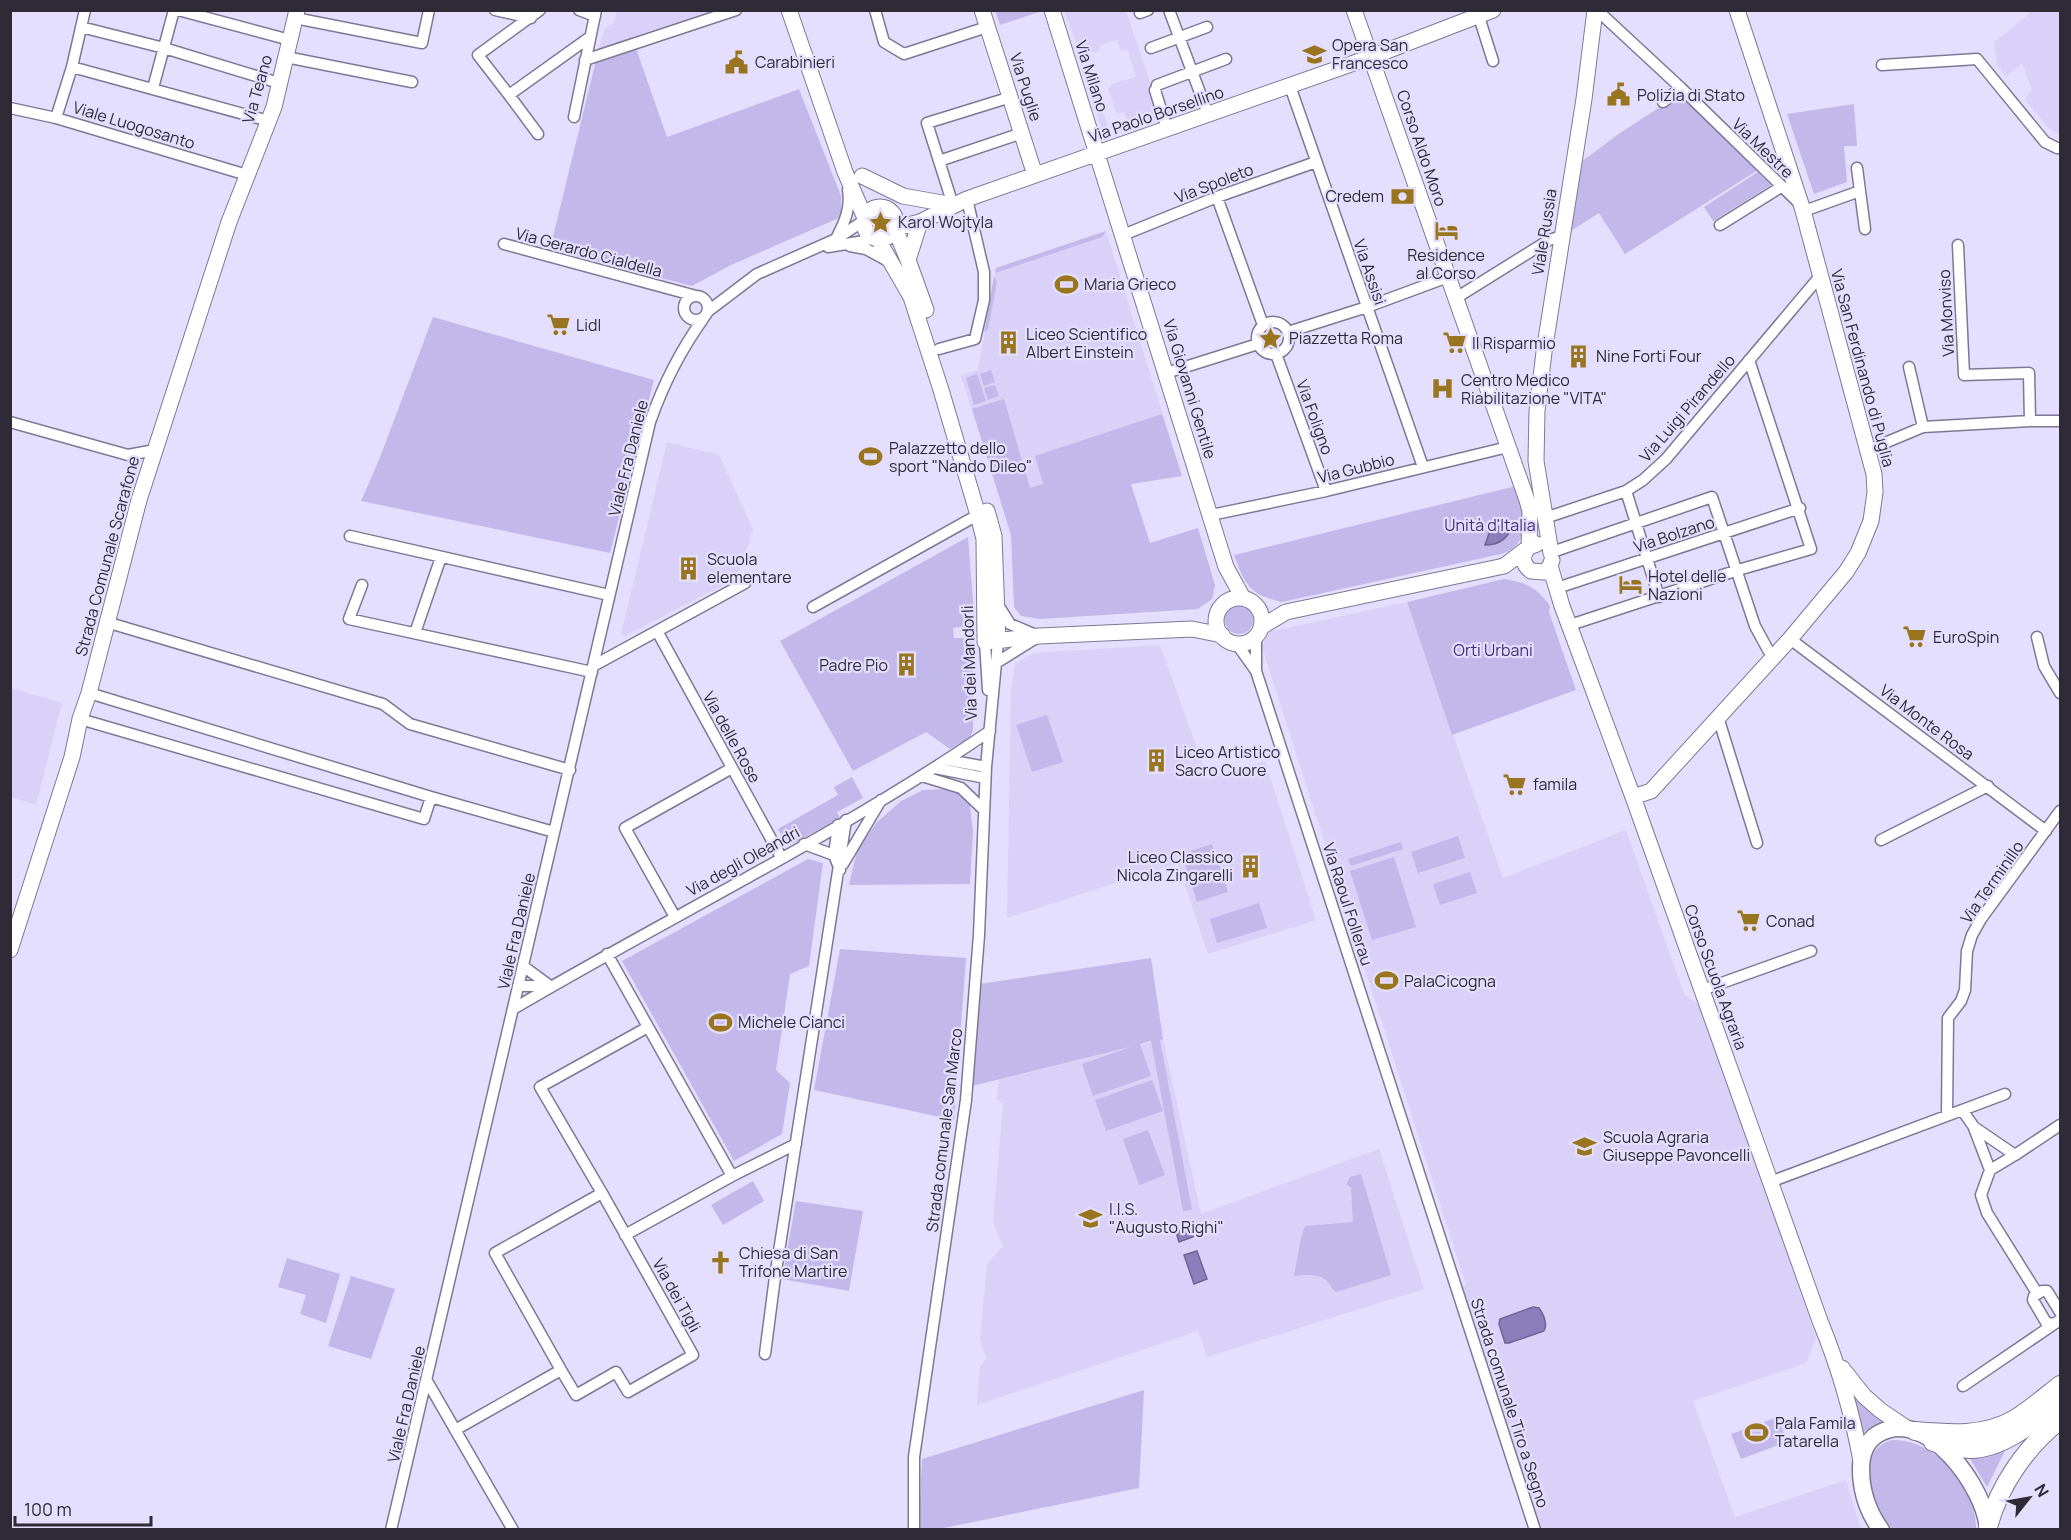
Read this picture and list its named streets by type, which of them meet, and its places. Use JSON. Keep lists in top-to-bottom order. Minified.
{"streets":{"street":["Via Milano","Via Puglie","Via Teano","Via Paolo Borsellino","Viale Luogosanto","Corso Aldo Moro","Via Mestre","Via Spoleto","Viale Russia","Via Gerardo Cialdella","Via Assisi","Via Monviso","Via San Ferdinando di Puglia","Via Giovanni Gentile","Via Luigi Pirandello","Via Foligno","Viale Fra Daniele","Via Gubbio","Via Bolzano","Strada Comunale Scarafone","Via dei Mandorli","Via Monte Rosa","Via delle Rose","Via degli Oleandri","Via Terminillo","Via Raoul Follerau","Corso Scuola Agraria","Strada comunale San Marco","Via dei Tigli","Strada comunale Tiro a Segno"]},"crossings":[["Via Milano","Via Paolo Borsellino"],["Via Milano","Via Giovanni Gentile"],["Via Puglie","Via Paolo Borsellino"],["Via Teano","Viale Luogosanto"],["Via Teano","Strada Comunale Scarafone"],["Via Paolo Borsellino","Corso Aldo Moro"],["Via Paolo Borsellino","Via Assisi"],["Via Paolo Borsellino","Via Giovanni Gentile"],["Viale Luogosanto","Strada Comunale Scarafone"],["Corso Aldo Moro","Viale Russia"],["Corso Aldo Moro","Via Gubbio"],["Corso Aldo Moro","Corso Scuola Agraria"],["Via Mestre","Viale Russia"],["Via Mestre","Via San Ferdinando di Puglia"],["Via Spoleto","Via Assisi"],["Via Spoleto","Via Giovanni Gentile"],["Viale Russia","Via Luigi Pirandello"],["Viale Russia","Corso Scuola Agraria"],["Via Gerardo Cialdella","Viale Fra Daniele"],["Via Assisi","Via Gubbio"],["Via San Ferdinando di Puglia","Via Luigi Pirandello"],["Via San Ferdinando di Puglia","Via Monte Rosa"],["Via San Ferdinando di Puglia","Corso Scuola Agraria"],["Via Giovanni Gentile","Via Gubbio"],["Via Giovanni Gentile","Via Raoul Follerau"],["Via Foligno","Via Gubbio"],["Viale Fra Daniele","Via dei Mandorli"],["Viale Fra Daniele","Via degli Oleandri"],["Via Bolzano","Corso Scuola Agraria"],["Via dei Mandorli","Via degli Oleandri"],["Via dei Mandorli","Strada comunale San Marco"],["Via Monte Rosa","Via Terminillo"],["Via delle Rose","Via degli Oleandri"],["Via degli Oleandri","Strada comunale San Marco"],["Via Raoul Follerau","Strada comunale Tiro a Segno"]],"parks":["Unità d'Italia","Orti Urbani"],"places":{"school or university":["Opera San Francesco","Scuola Agraria Giuseppe Pavoncelli","I.I.S. \"Augusto Righi\""],"public building":["Carabinieri","Polizia di Stato"],"bank":["Credem"],"place":["Karol Wojtyla","Piazzetta Roma"],"hotel":["Residence al Corso","Hotel delle Nazioni"],"sports":["Maria Grieco","Palazzetto dello sport \"Nando Dileo\"","PalaCicogna","Michele Cianci","Pala Famila Tatarella"],"supermarket":["Lidl","Il Risparmio","EuroSpin","famila","Conad"],"building":["Liceo Scientifico Albert Einstein","Nine Forti Four","Scuola elementare","Padre Pio","Liceo Artistico Sacro Cuore","Liceo Classico Nicola Zingarelli"],"hospital":["Centro Medico Riabilitazione \"VITA\""],"church":["Chiesa di San Trifone Martire"]},"scale_bar":"100 m","north":"top right"}
